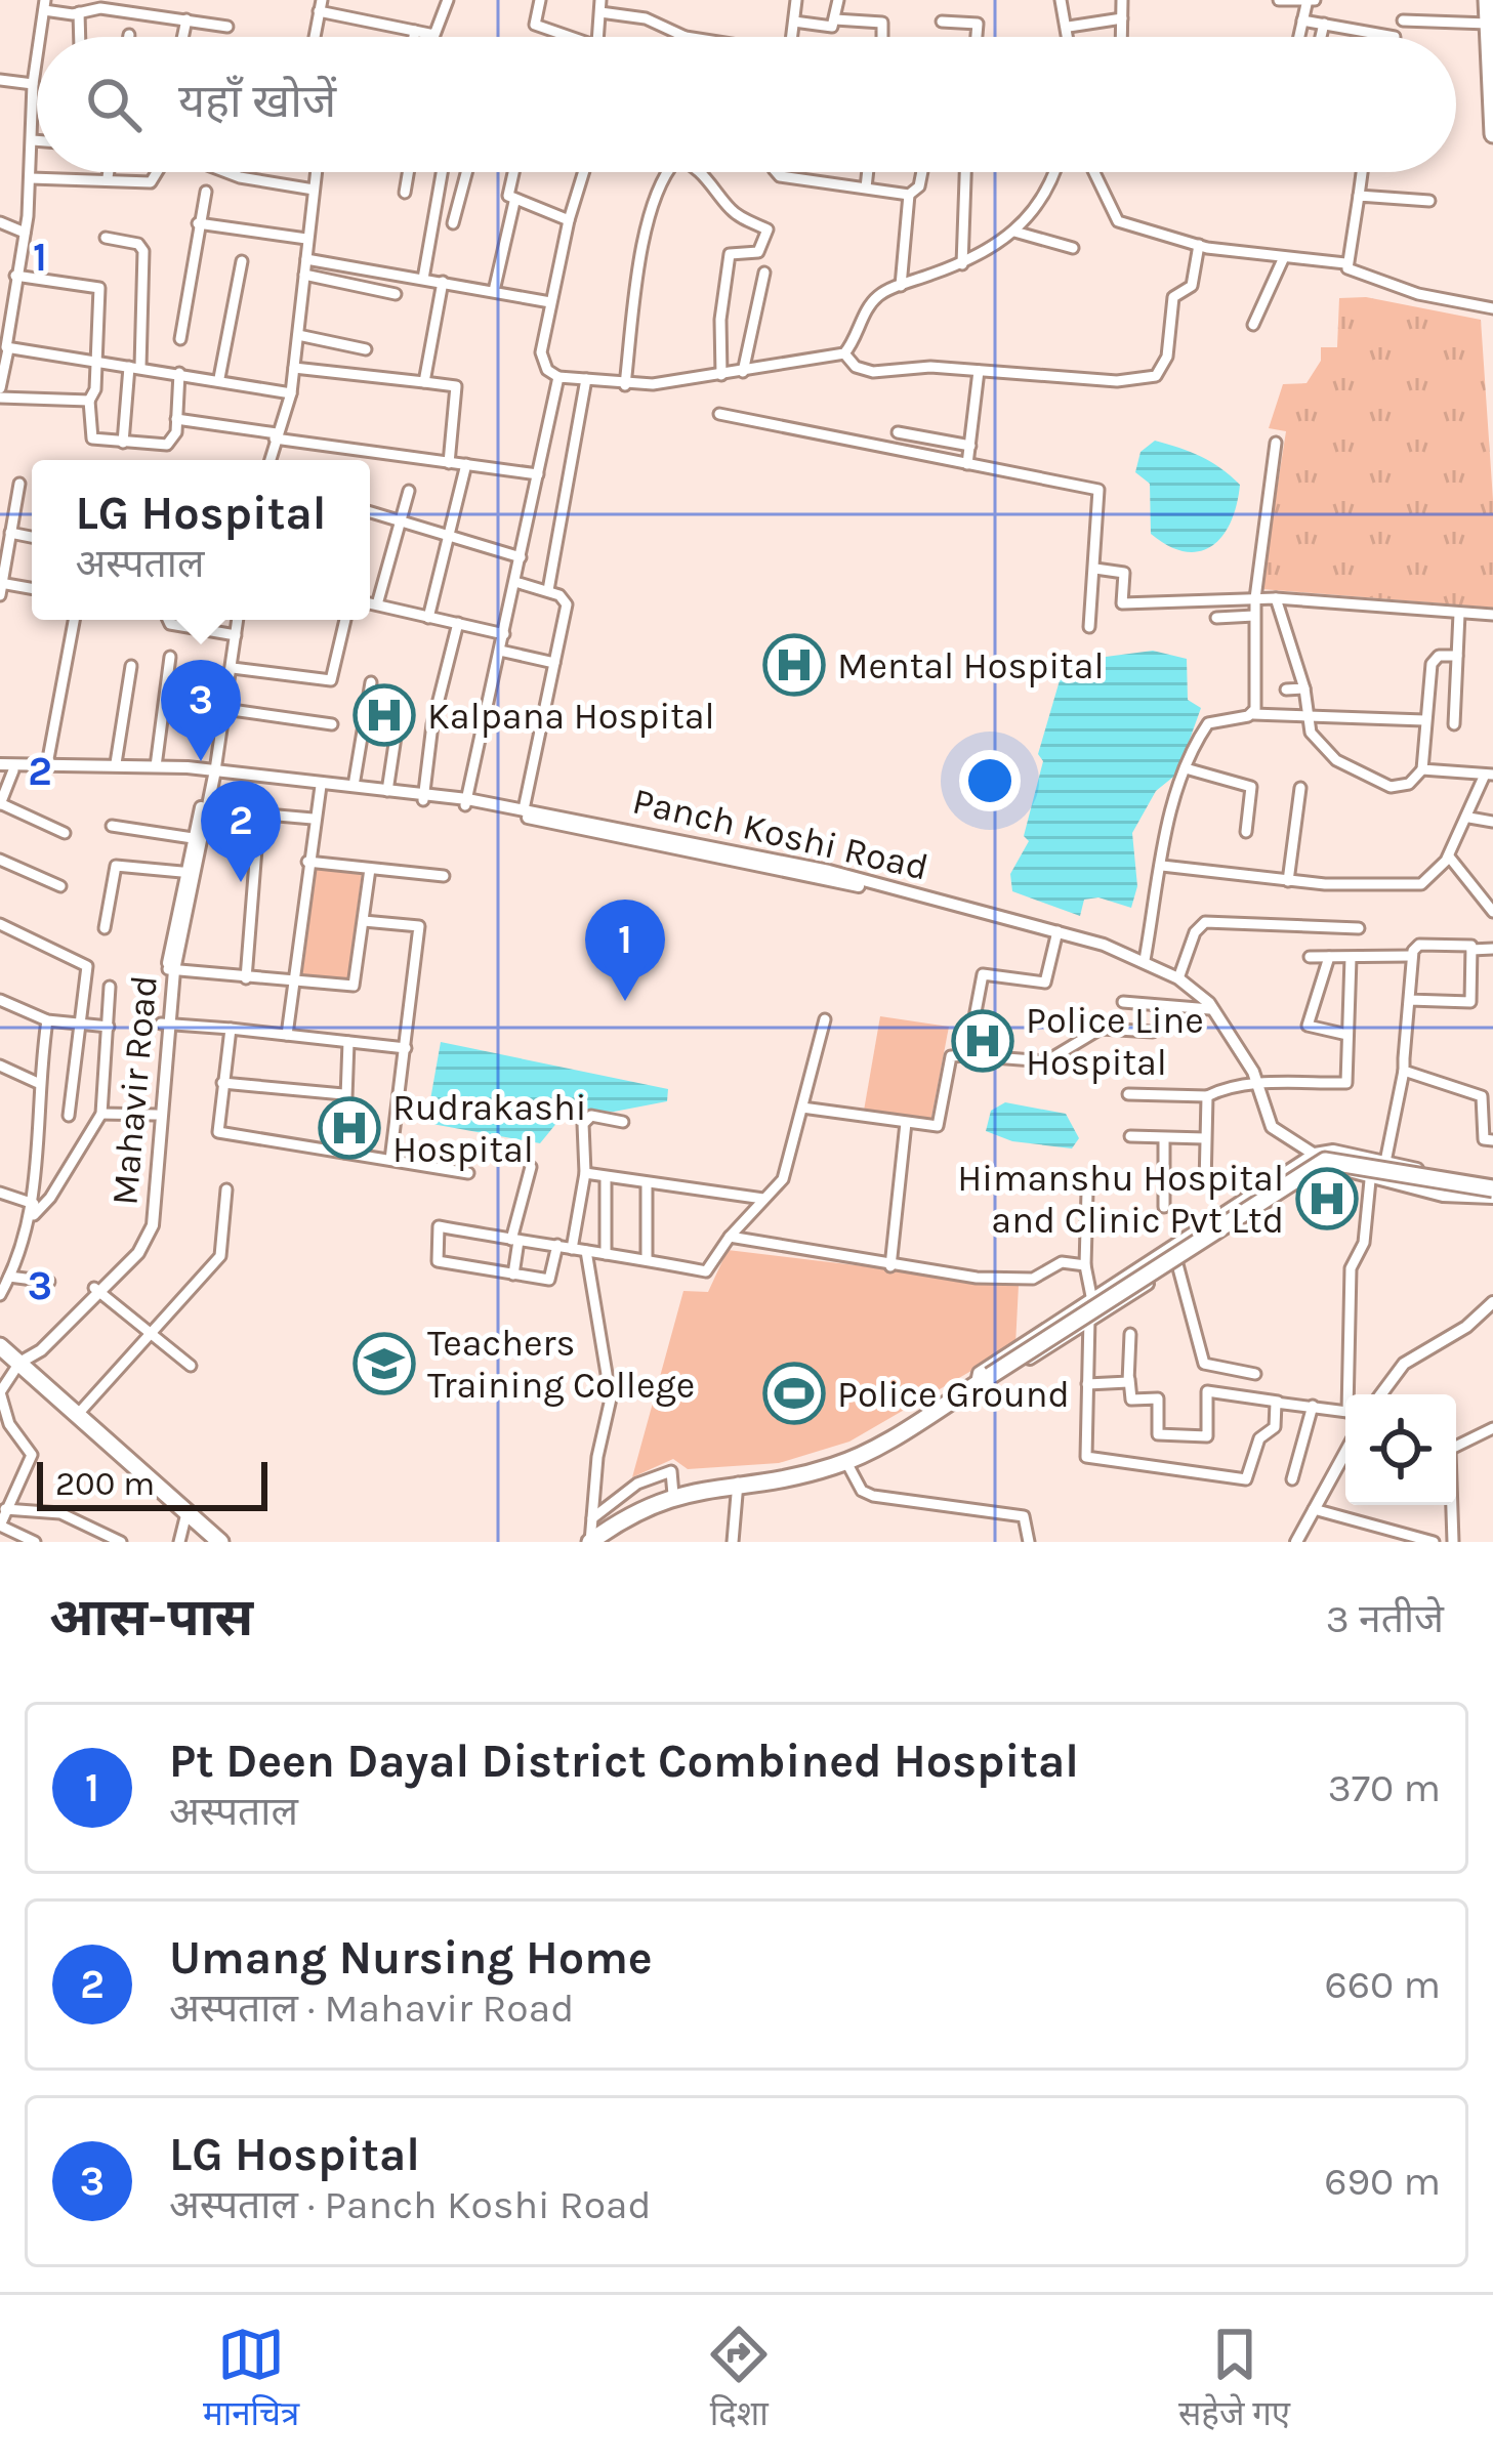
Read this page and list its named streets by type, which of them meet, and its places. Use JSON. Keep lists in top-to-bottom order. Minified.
{"streets":{"street":["Panch Koshi Road"]},"places":{"hospital":["Mental Hospital","Kalpana Hospital","Police Line Hospital","Rudrakashi Hospital","Himanshu Hospital and Clinic Pvt Ltd"],"school or university":["Teachers Training College"],"sports":["Police Ground"]},"scale_bar":"200 m","page":{"search":"यहाँ खोजें","popup":["LG Hospital","अस्पताल"],"pins":["3","2","1"],"scale":"200 m","heading":["आस-पास","3 नतीजे"],"list":[{"mark":"1","name":"Pt Deen Dayal District Combined Hospital","note":"अस्पताल","value":"370 m"},{"mark":"2","name":"Umang Nursing Home","note":"अस्पताल · Mahavir Road","value":"660 m"},{"mark":"3","name":"LG Hospital","note":"अस्पताल · Panch Koshi Road","value":"690 m"}],"nav":["मानचित्र","दिशा","सहेजे गए"]},"grid":{"rows":["1","2","3"]}}
